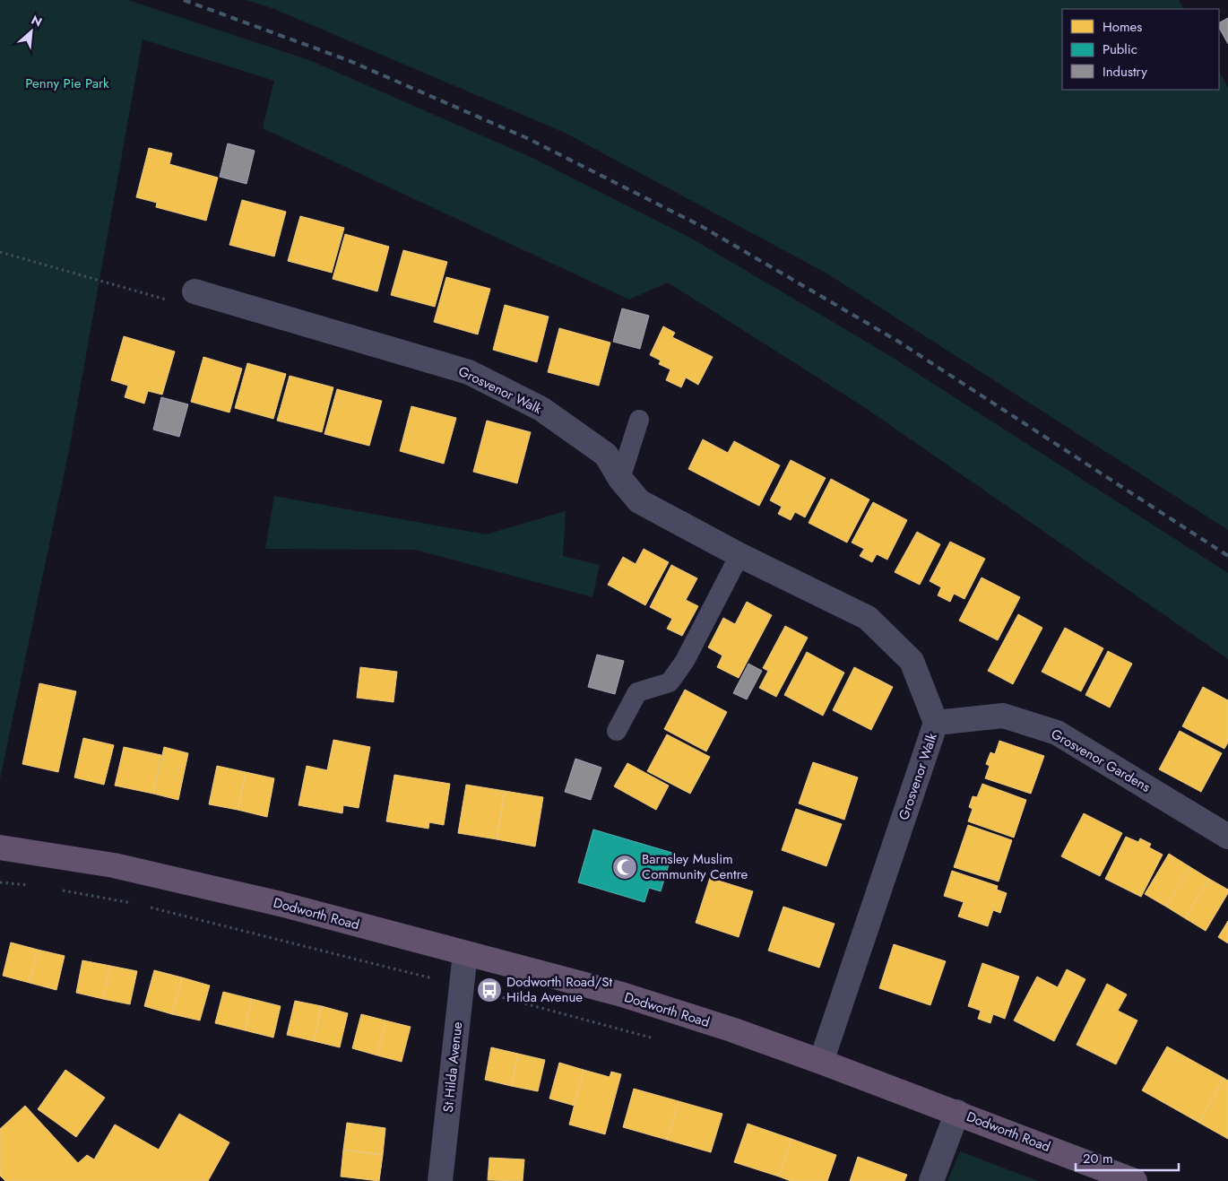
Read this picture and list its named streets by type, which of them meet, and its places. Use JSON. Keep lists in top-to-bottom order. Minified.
{"streets":{"highway":["Dodworth Road"],"street":["Grosvenor Walk","Grosvenor Gardens","St Hilda Avenue"]},"crossings":[["Grosvenor Walk","Grosvenor Gardens"],["Grosvenor Walk","Dodworth Road"],["Dodworth Road","St Hilda Avenue"]],"parks":["Penny Pie Park"],"places":{"mosque":["Barnsley Muslim Community Centre"],"bus stop":["Dodworth Road/St Hilda Avenue"]},"legend":["Homes","Public","Industry"],"scale_bar":"20 m","north":"top right"}
